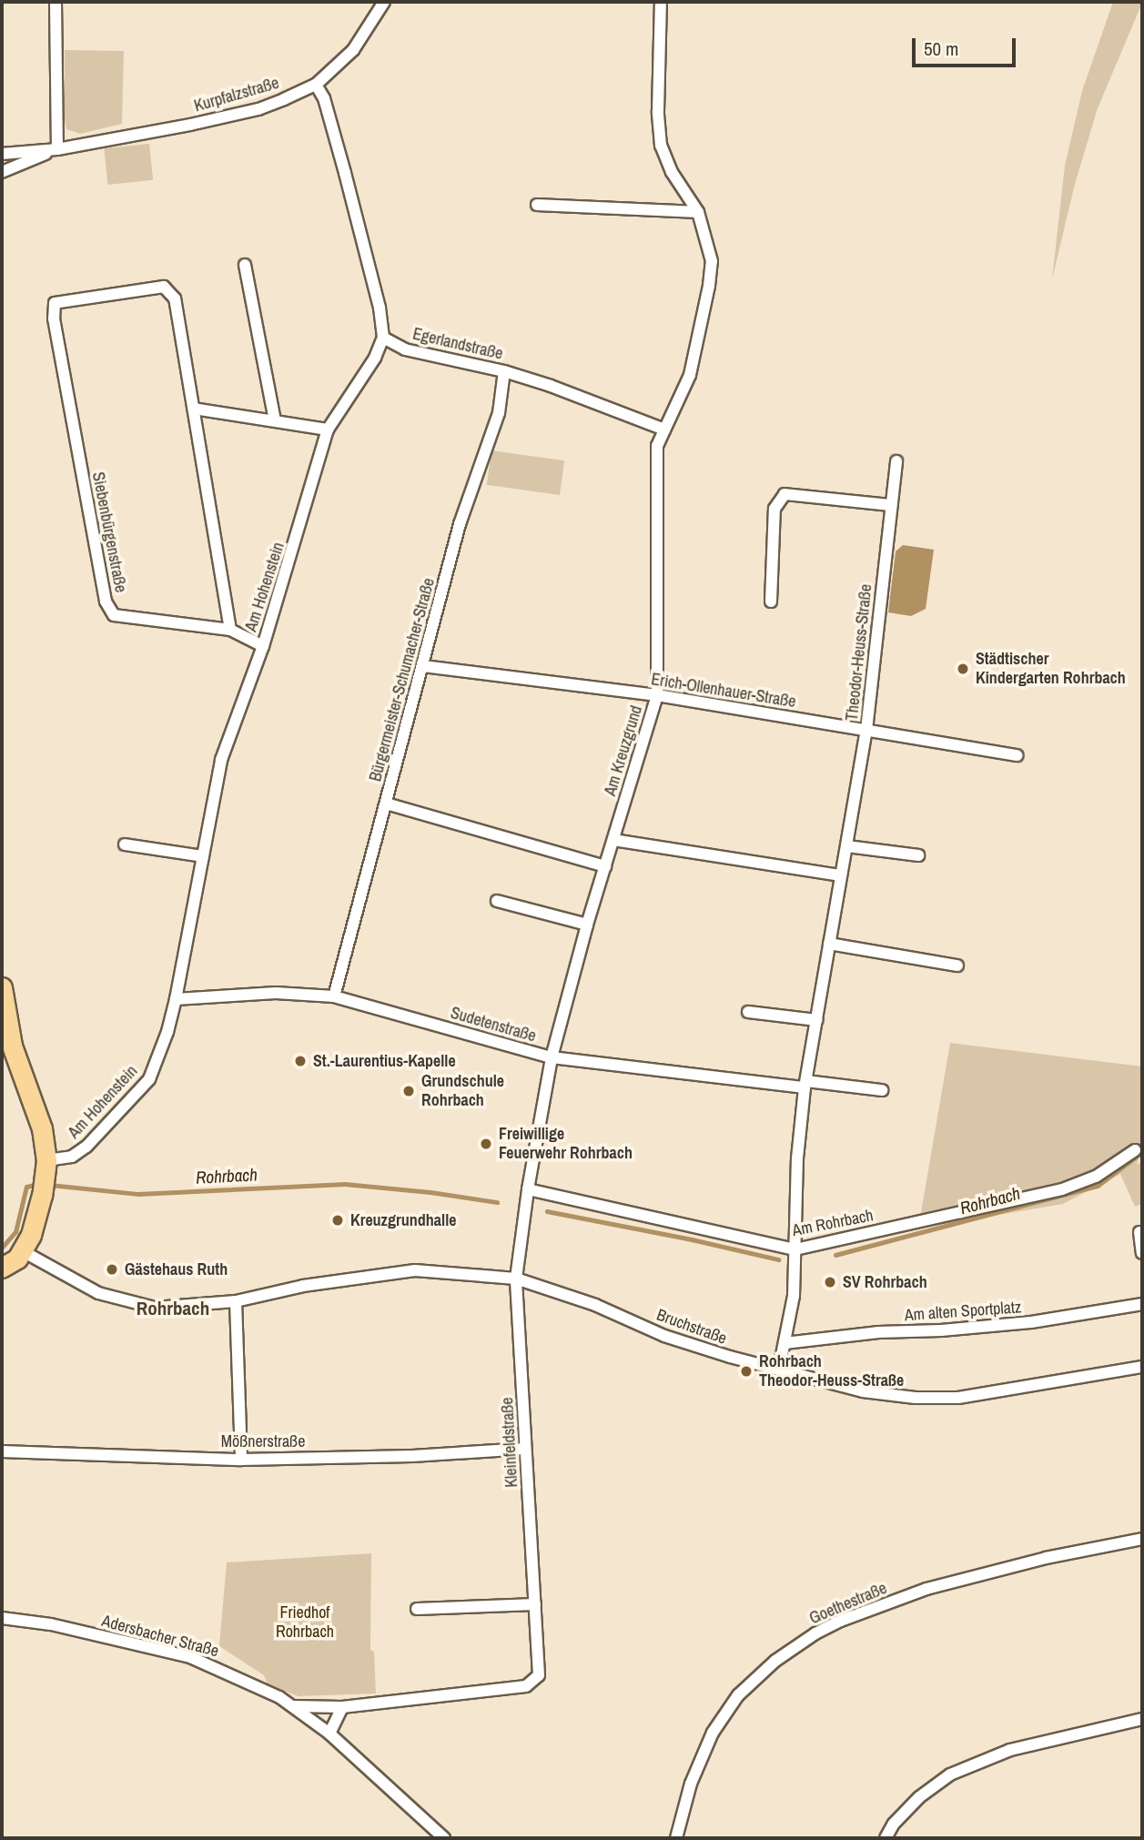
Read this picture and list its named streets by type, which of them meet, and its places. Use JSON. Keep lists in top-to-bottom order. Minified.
{"streets":{"street":["Kurpfalzstraße","Egerlandstraße","Siebenbürgenstraße","Am Hohenstein","Theodor-Heuss-Straße","Bürgermeister-Schumacher-Straße","Erich-Ollenhauer-Straße","Am Kreuzgrund","Sudetenstraße","Am Rohrbach","Am alten Sportplatz","Bruchstraße","Mößnerstraße","Kleinfeldstraße","Goethestraße","Adersbacher Straße"]},"crossings":[["Egerlandstraße","Am Hohenstein"],["Egerlandstraße","Bürgermeister-Schumacher-Straße"],["Egerlandstraße","Am Kreuzgrund"],["Siebenbürgenstraße","Am Hohenstein"],["Am Hohenstein","Sudetenstraße"],["Theodor-Heuss-Straße","Erich-Ollenhauer-Straße"],["Theodor-Heuss-Straße","Sudetenstraße"],["Theodor-Heuss-Straße","Am Rohrbach"],["Theodor-Heuss-Straße","Am alten Sportplatz"],["Theodor-Heuss-Straße","Bruchstraße"],["Bürgermeister-Schumacher-Straße","Erich-Ollenhauer-Straße"],["Bürgermeister-Schumacher-Straße","Sudetenstraße"],["Erich-Ollenhauer-Straße","Am Kreuzgrund"],["Am Kreuzgrund","Sudetenstraße"],["Am Kreuzgrund","Am Rohrbach"],["Am Kreuzgrund","Bruchstraße"],["Am Kreuzgrund","Kleinfeldstraße"],["Bruchstraße","Kleinfeldstraße"],["Mößnerstraße","Kleinfeldstraße"],["Kleinfeldstraße","Adersbacher Straße"]],"districts":["Rohrbach"],"water":["Rohrbach"],"parks":["Friedhof Rohrbach"],"places":["Städtischer Kindergarten Rohrbach","St.-Laurentius-Kapelle","Grundschule Rohrbach","Freiwillige Feuerwehr Rohrbach","Kreuzgrundhalle","Gästehaus Ruth","SV Rohrbach","Rohrbach Theodor-Heuss-Straße"],"scale_bar":"50 m"}
